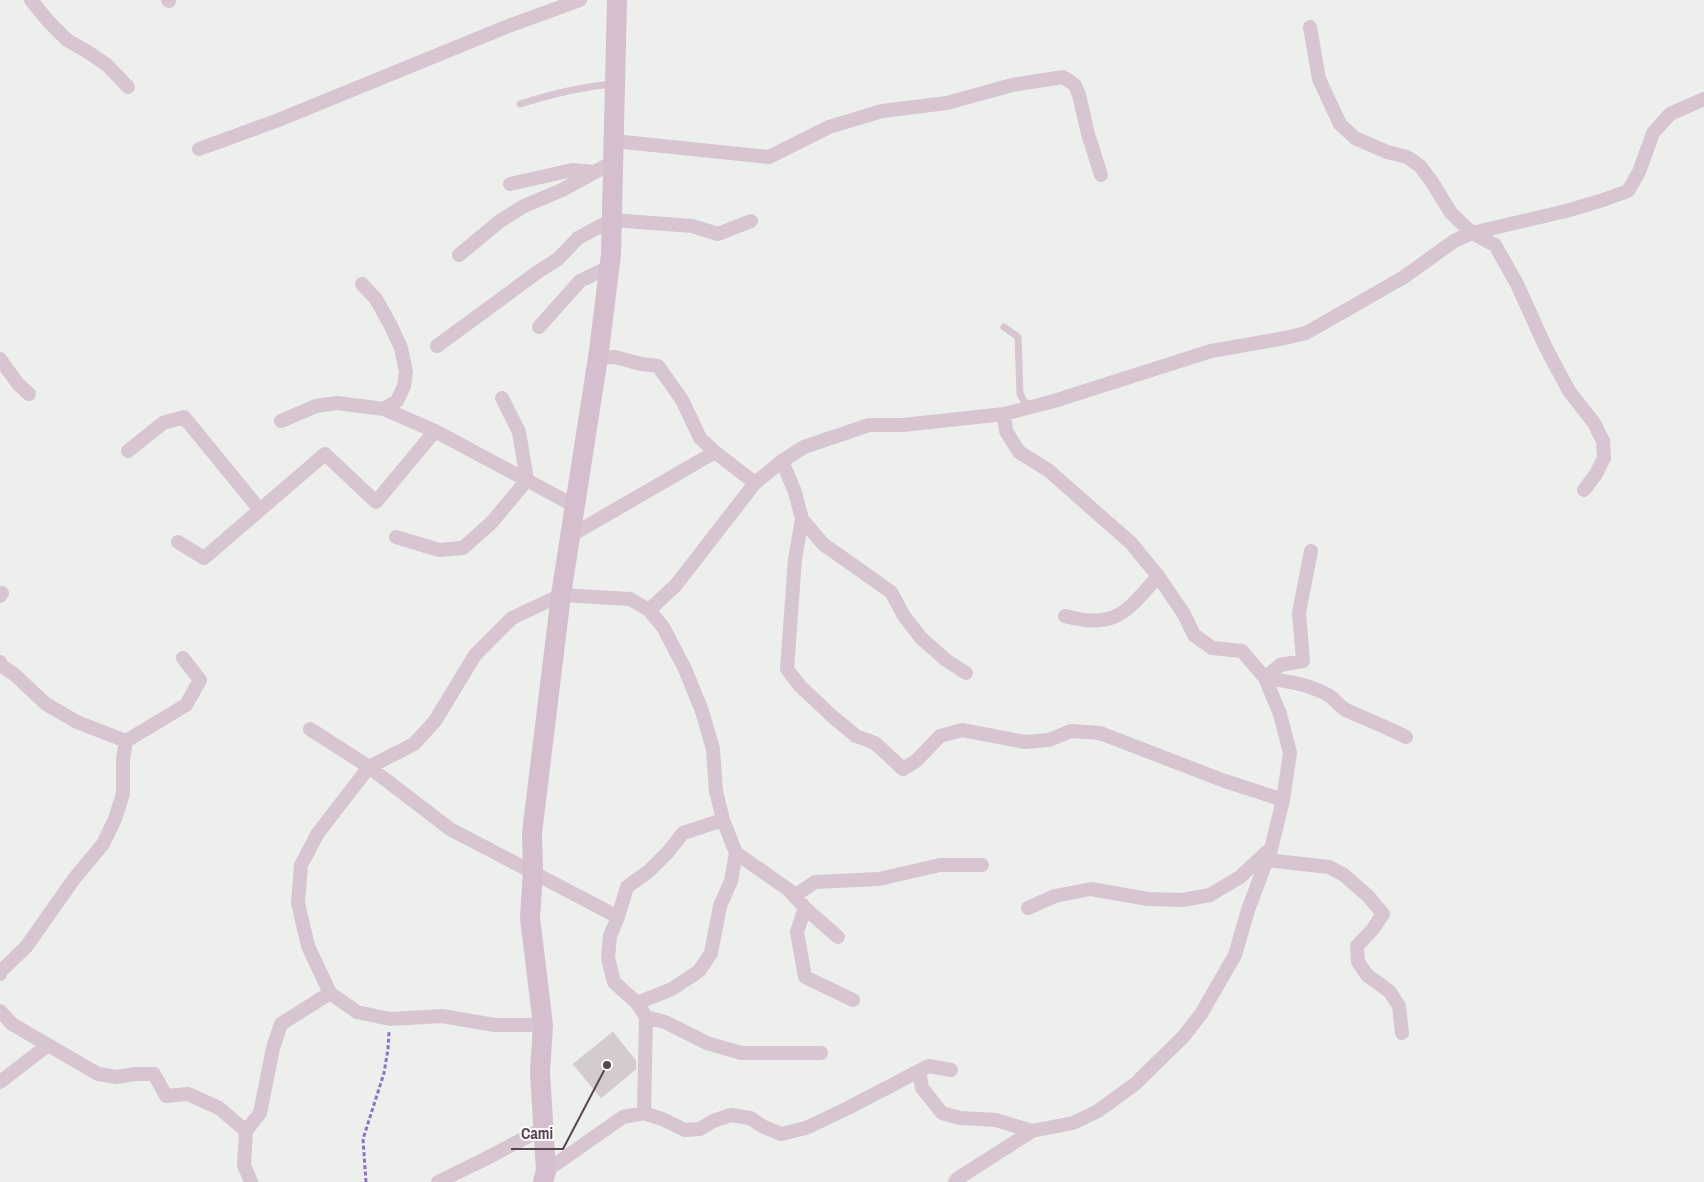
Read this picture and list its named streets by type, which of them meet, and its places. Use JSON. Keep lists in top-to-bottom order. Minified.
{"places":["Cami"]}
